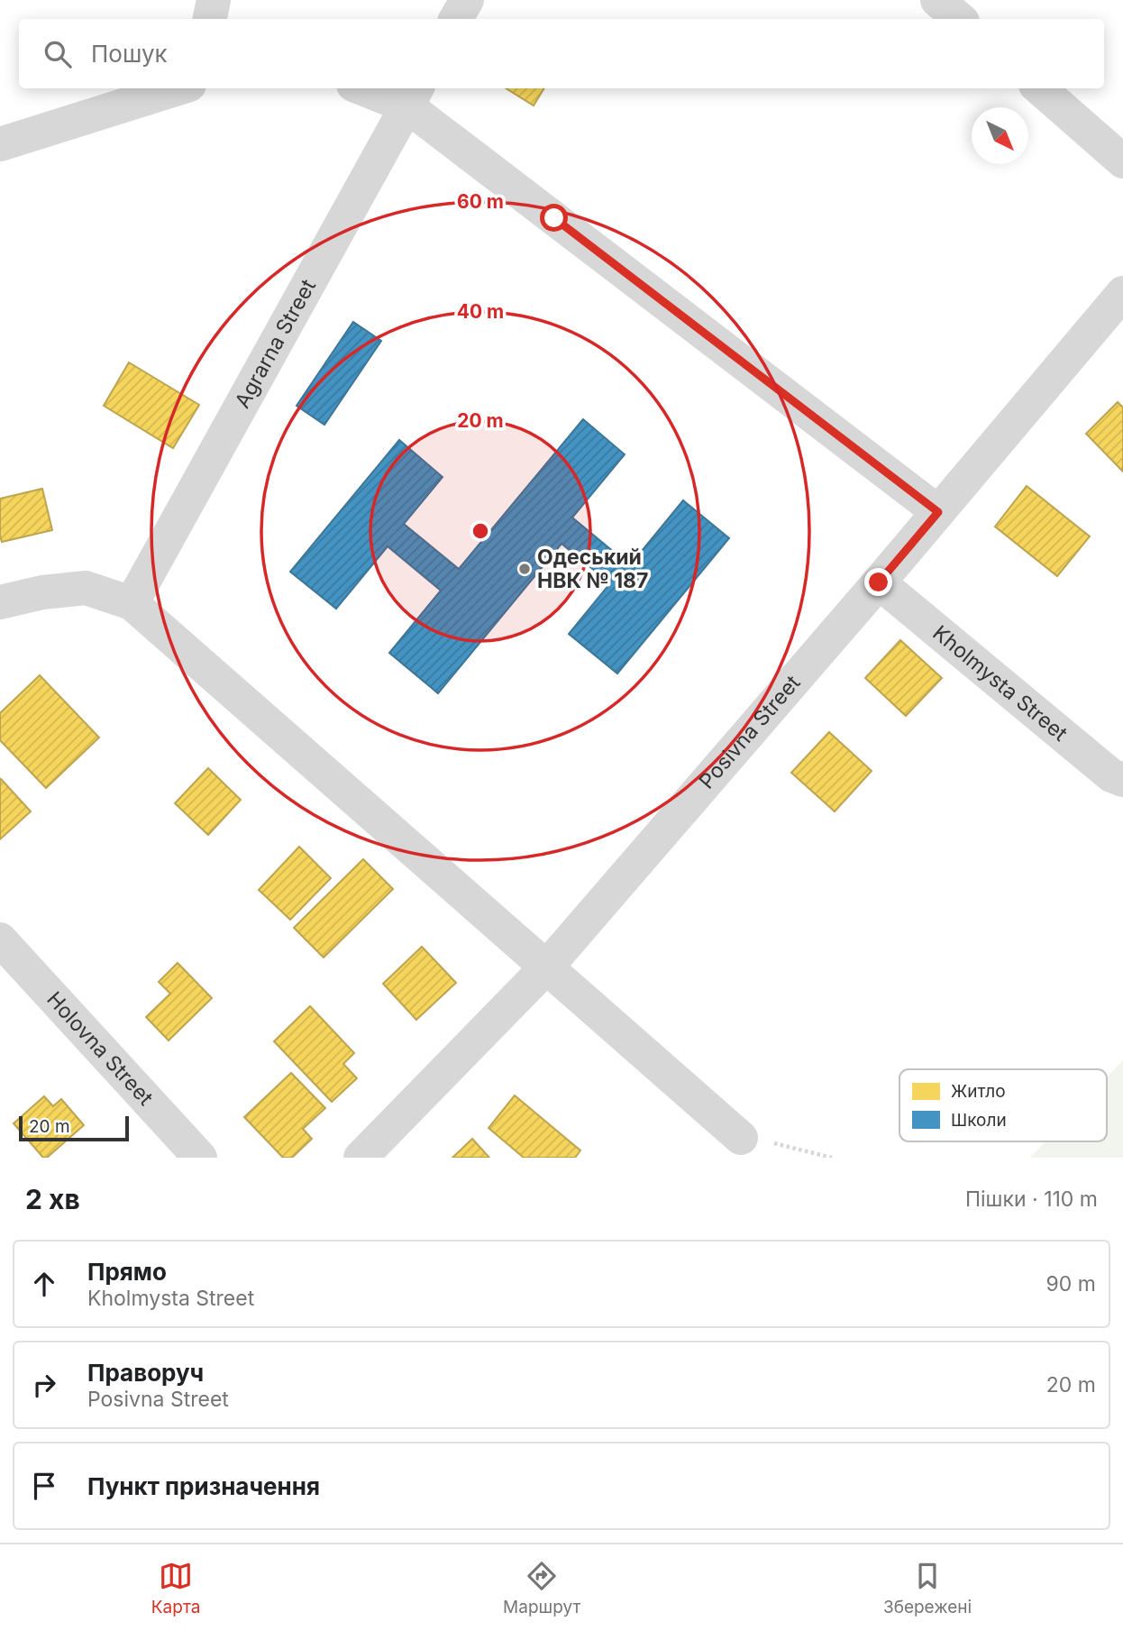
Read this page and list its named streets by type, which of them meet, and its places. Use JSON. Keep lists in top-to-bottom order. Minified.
{"streets":{"street":["Agrarna Street","Kholmysta Street","Posivna Street","Holovna Street"]},"crossings":[["Kholmysta Street","Posivna Street"]],"places":["Одеський НВК № 187"],"legend":["Житло","Школи"],"scale_bar":"20 m","north":"bottom right","page":{"search":"Пошук","scale":"20 m","heading":["2 хв","Пішки · 110 m"],"list":[["Прямо","Kholmysta Street","90 m"],["Праворуч","Posivna Street","20 m"],"Пункт призначення"],"nav":["Карта","Маршрут","Збережені"]},"rings":["60 m","40 m","20 m"]}
